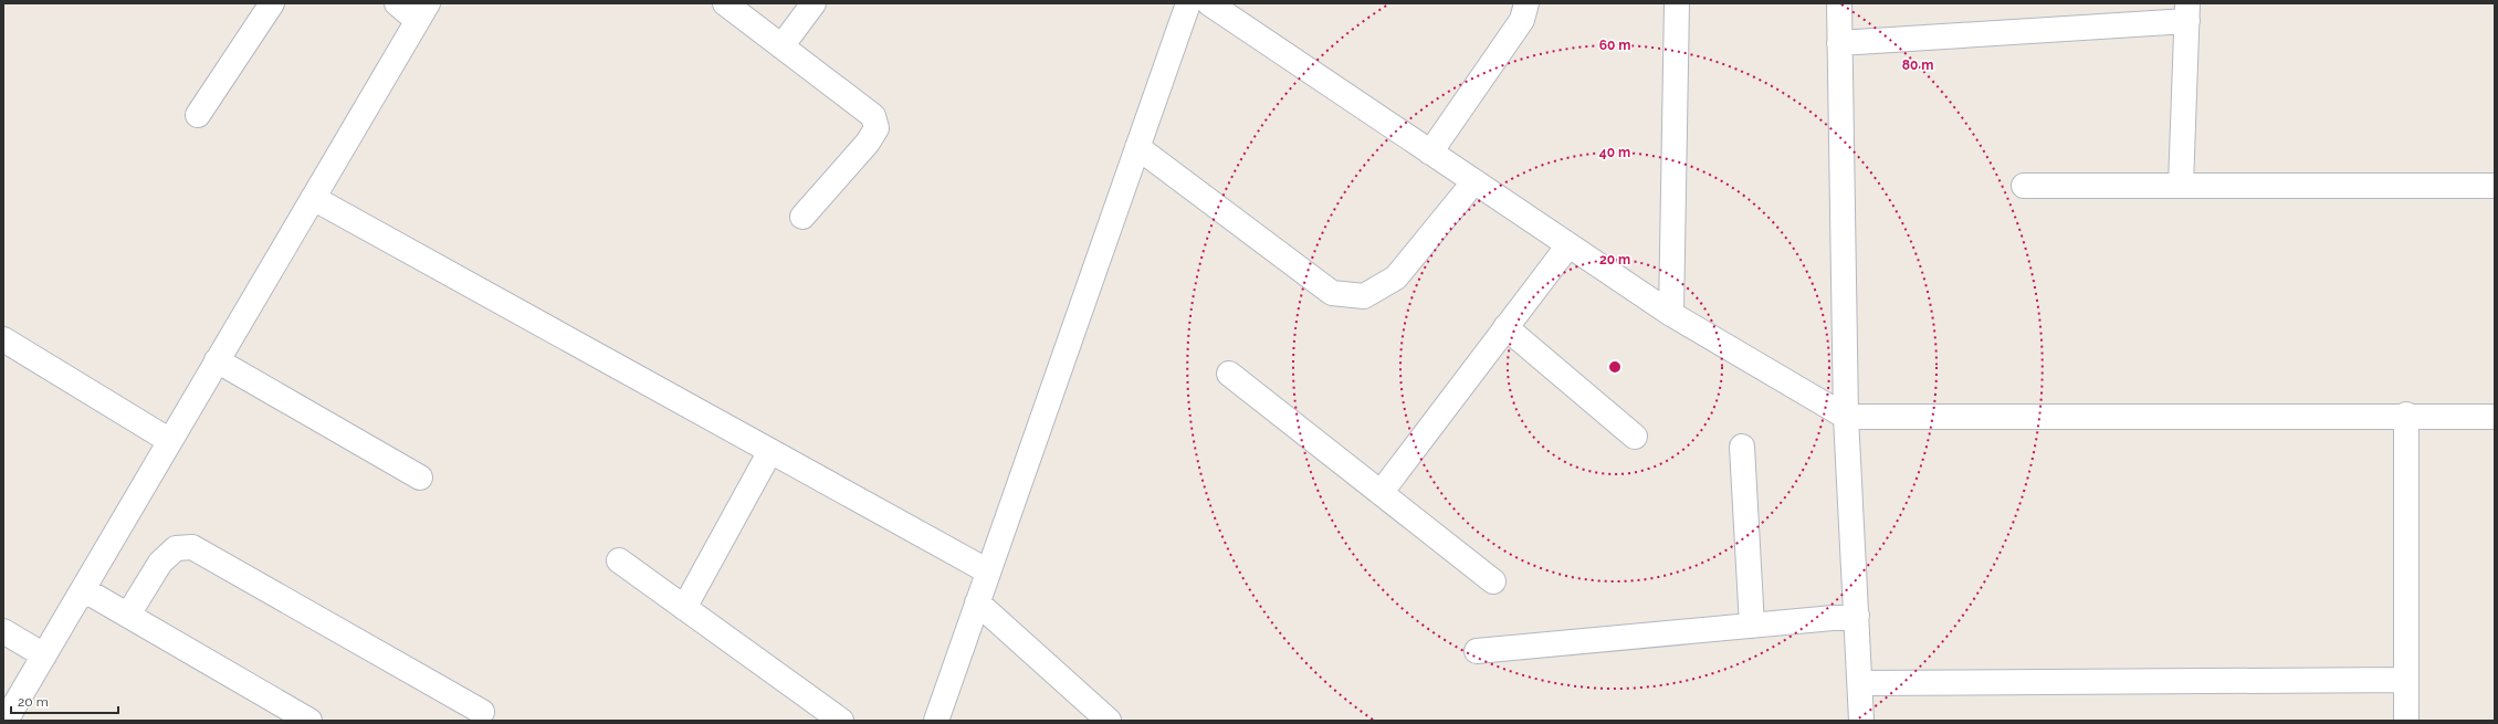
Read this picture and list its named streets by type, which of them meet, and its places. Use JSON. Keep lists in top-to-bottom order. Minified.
{"scale_bar":"20 m","rings":["60 m","80 m","40 m","20 m"]}
